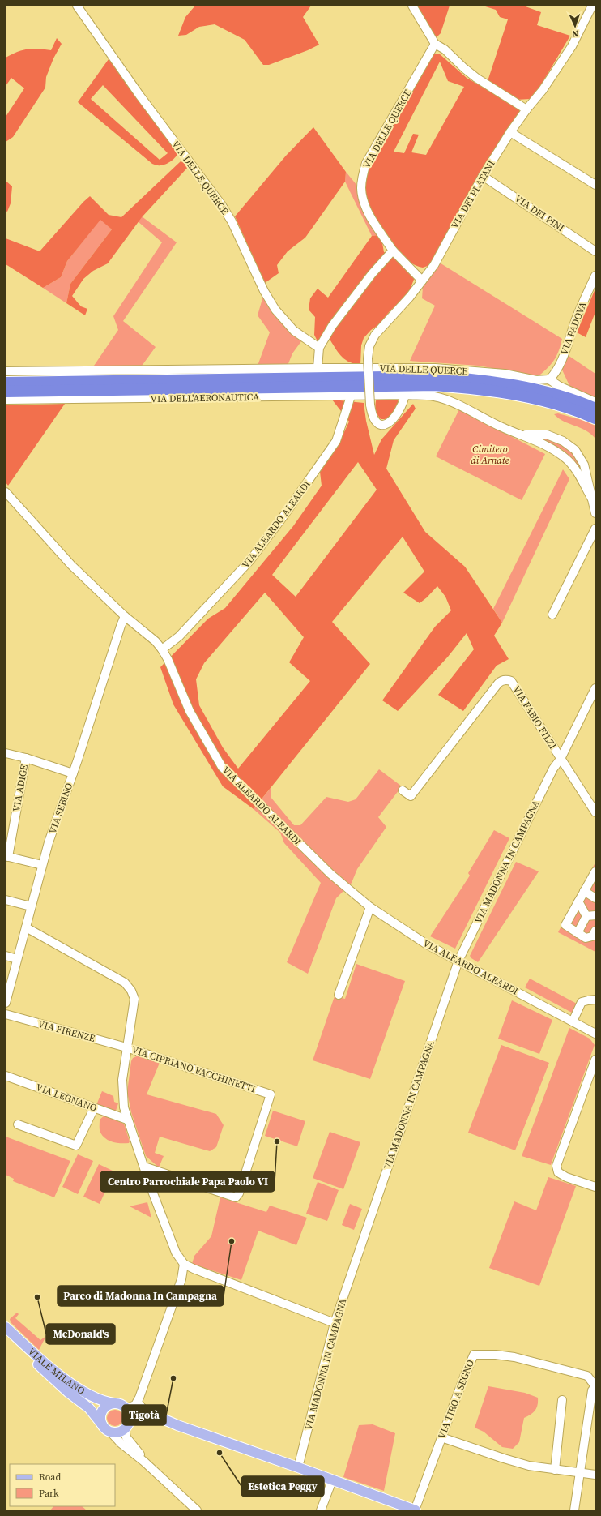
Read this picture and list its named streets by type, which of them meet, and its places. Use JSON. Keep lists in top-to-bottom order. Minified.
{"streets":{"main road":["VIALE MILANO"],"street":["VIA DELLE QUERCE","VIA DEI PLATANI","VIA DEI PINI","VIA PADOVA","VIA DELL'AERONAUTICA","VIA ALEARDO ALEARDI","VIA FABIO FILZI","VIA ADIGE","VIA SEBINO","VIA MADONNA IN CAMPAGNA","VIA FIRENZE","VIA CIPRIANO FACCHINETTI","VIA LEGNANO","VIA TIRO A SEGNO"]},"crossings":[["VIA DELLE QUERCE","VIA PADOVA"],["VIA DEI PLATANI","VIA DEI PINI"],["VIA DEI PLATANI","VIA DELL'AERONAUTICA"],["VIA DELL'AERONAUTICA","VIA ALEARDO ALEARDI"],["VIA ALEARDO ALEARDI","VIA SEBINO"],["VIA ALEARDO ALEARDI","VIA MADONNA IN CAMPAGNA"],["VIA FABIO FILZI","VIA MADONNA IN CAMPAGNA"],["VIA ADIGE","VIA SEBINO"],["VIA FIRENZE","VIA CIPRIANO FACCHINETTI"]],"parks":["Cimitero di Arnate"],"places":["Centro Parrochiale Papa Paolo VI","Parco di Madonna In Campagna","McDonald's","Tigotà","Estetica Peggy"],"legend":["Road","Park"],"north":"bottom"}
